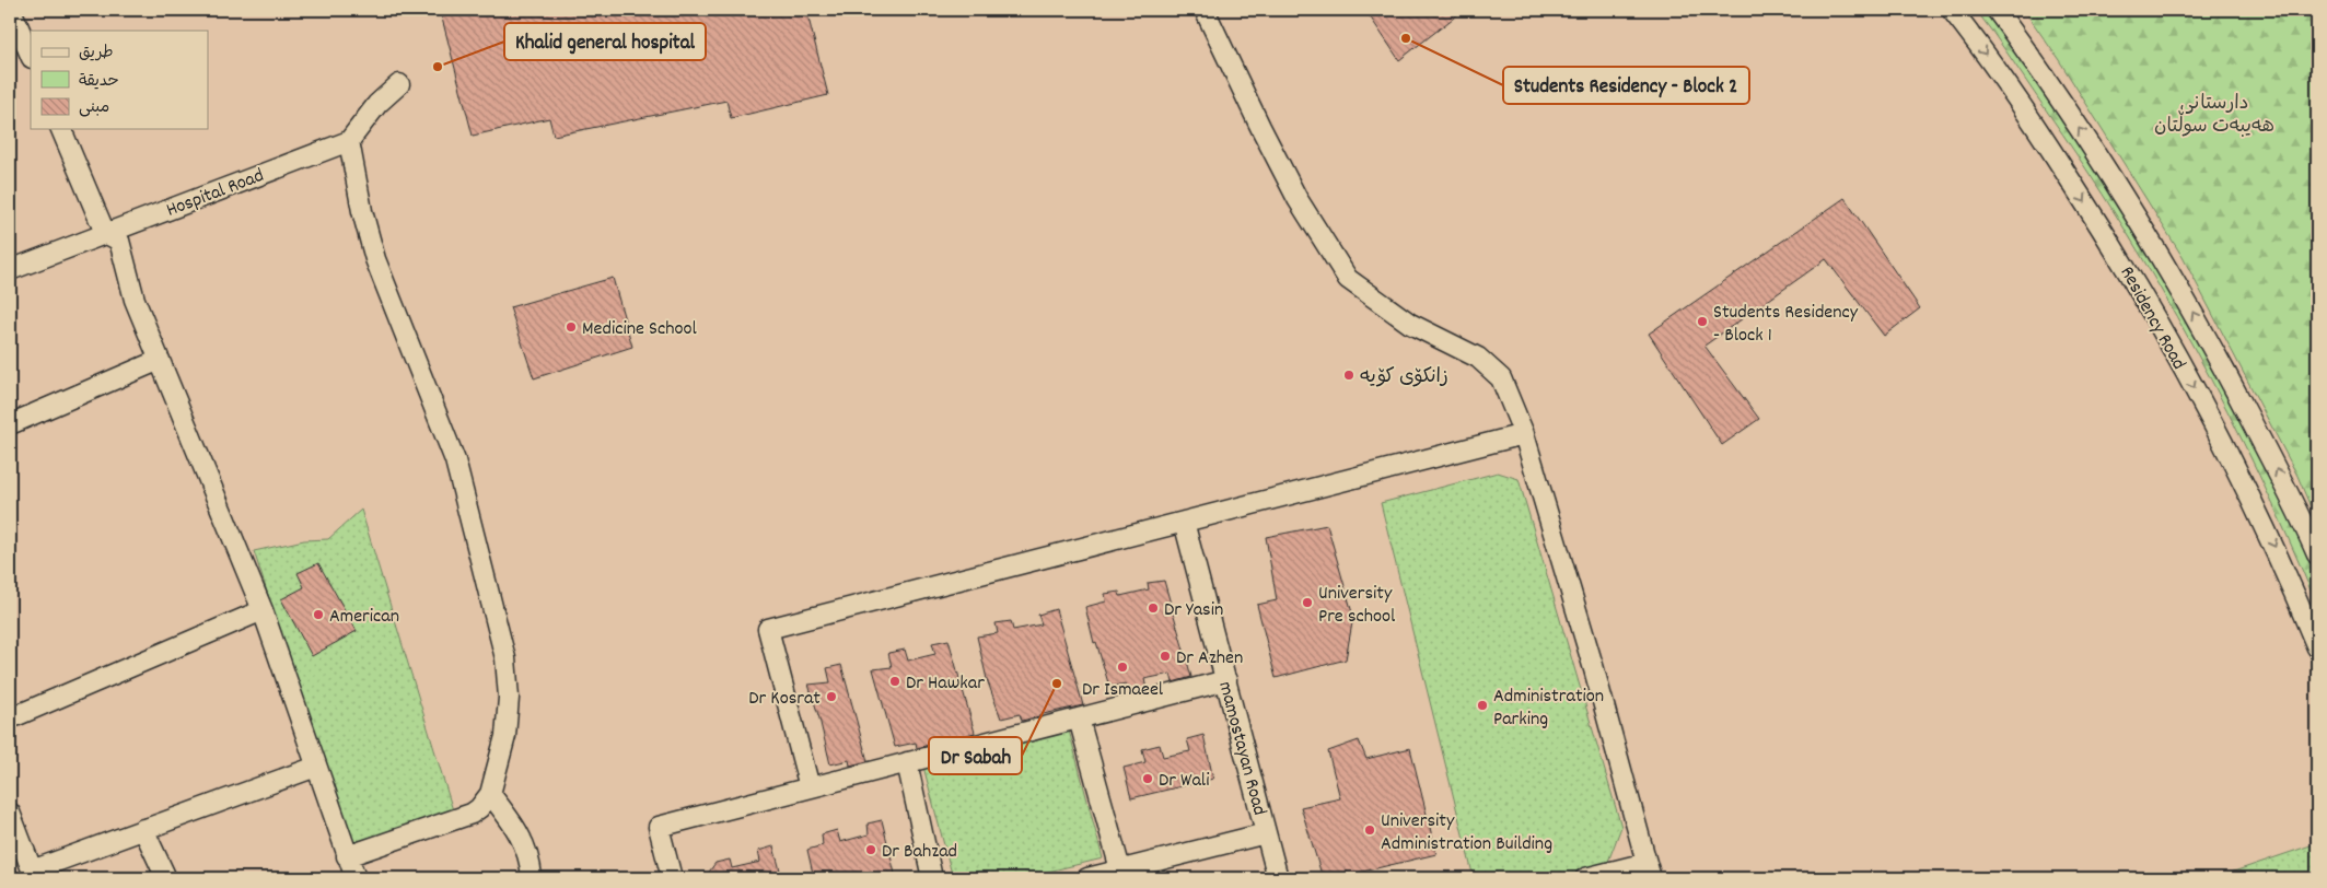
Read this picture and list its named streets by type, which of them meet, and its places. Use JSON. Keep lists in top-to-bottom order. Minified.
{"streets":{"street":["Hospital Road","Residency Road","mamostayan Road"]},"parks":["دارستانی هەیبەت سوڵتان"],"places":["Students Residency - Block 2","Khalid general hospital","Students Residency - Block 1","Medicine School","زانکۆی کۆیە","University Pre school","Dr Yasin","American","Dr Azhen","Dr Ismaeel","Dr Hawkar","Dr Sabah","Dr Kosrat","Administration Parking","Dr Wali","University Administration Building","Dr Bahzad"],"legend":["طريق","حديقة","مبنى"]}
